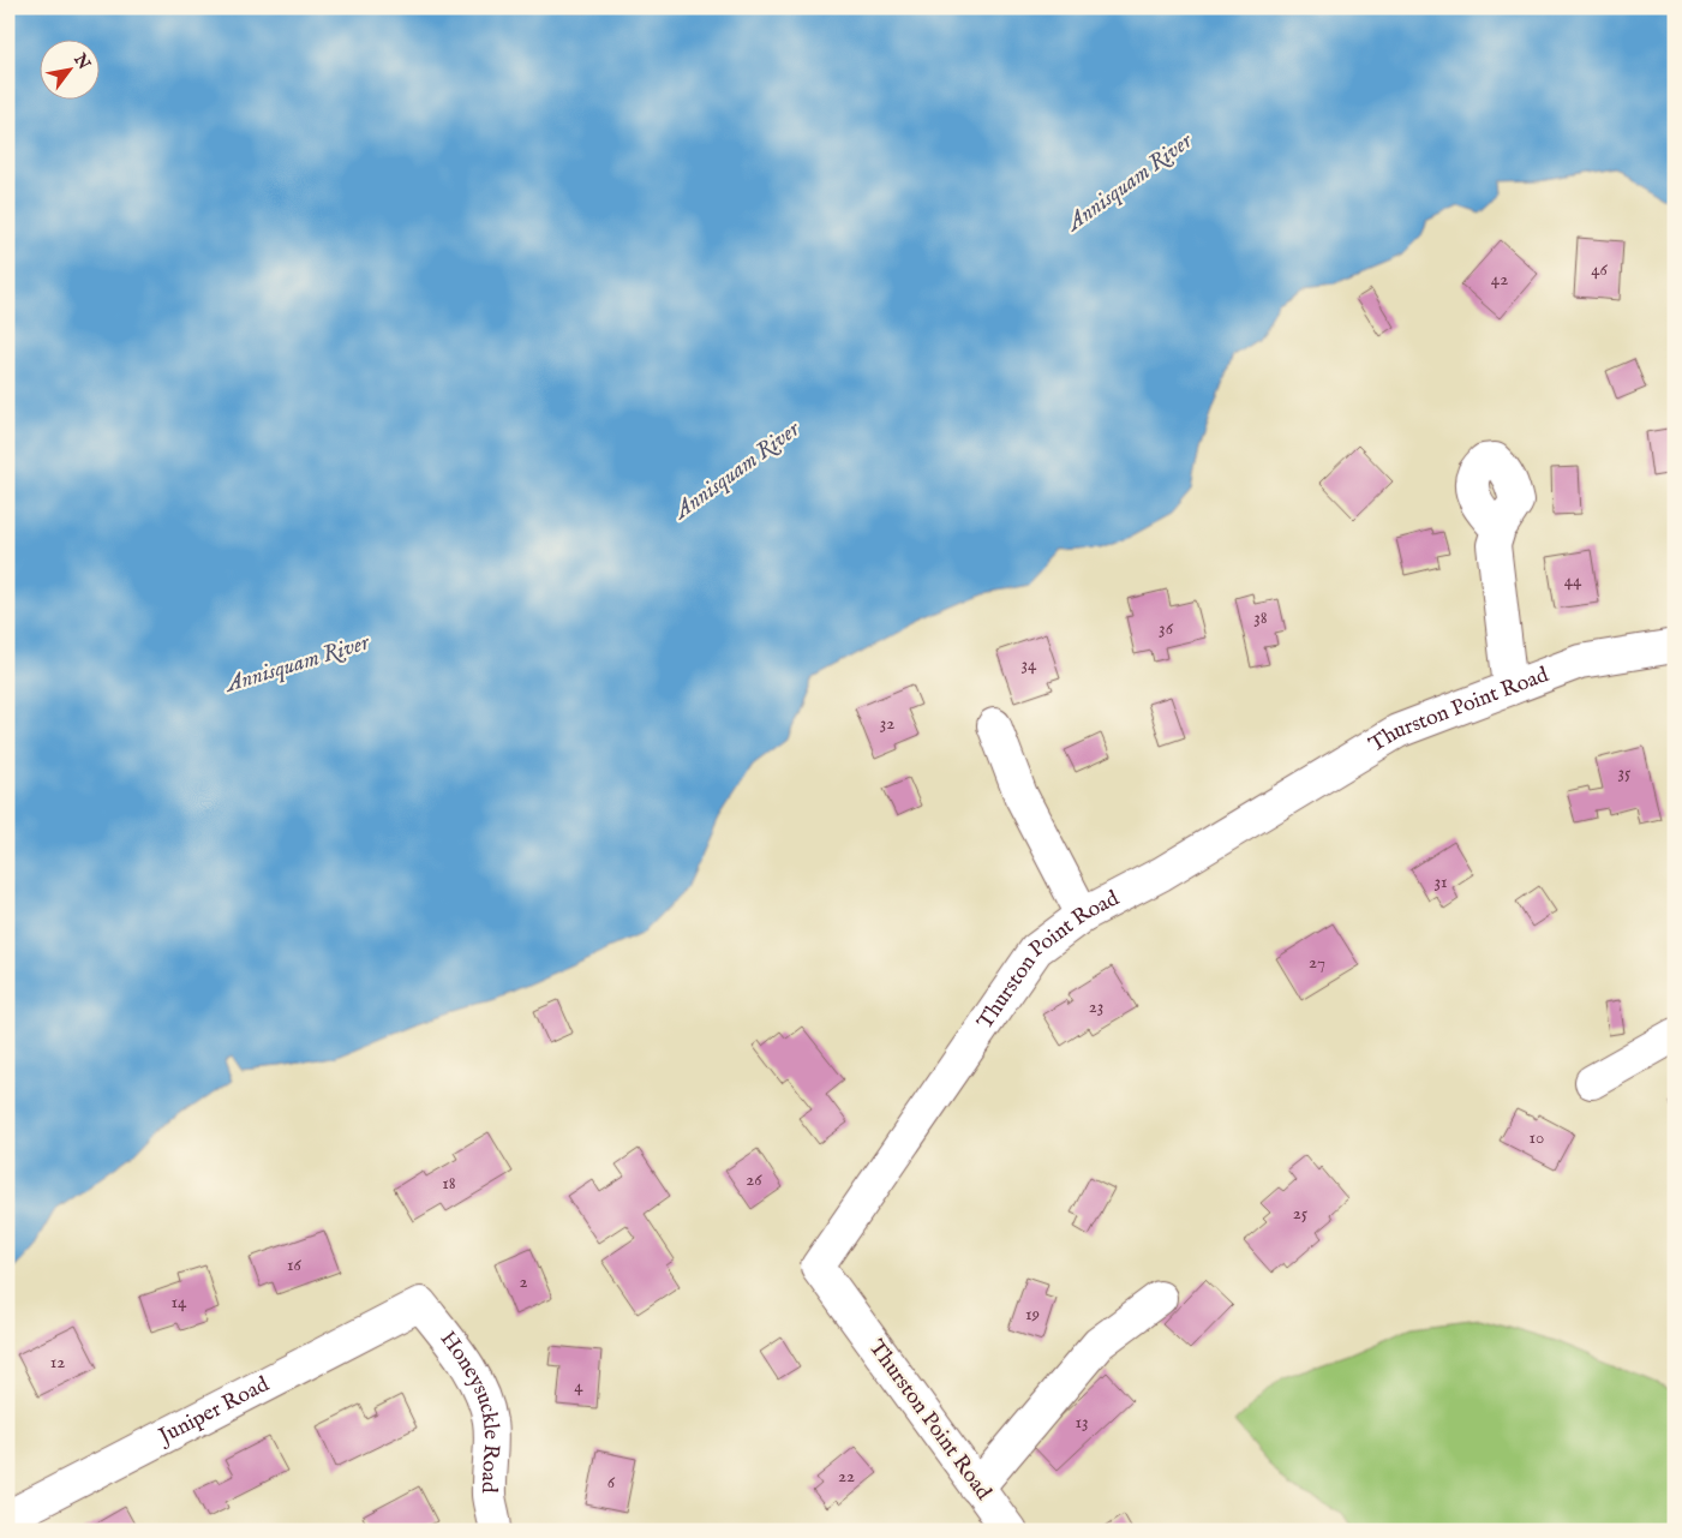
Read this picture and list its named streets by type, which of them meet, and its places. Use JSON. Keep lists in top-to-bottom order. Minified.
{"streets":{"street":["Thurston Point Road","Juniper Road","Honeysuckle Road"]},"crossings":[["Juniper Road","Honeysuckle Road"]],"water":["Annisquam River"],"house_numbers":["46","42","44","38","36","34","32","35","31","27","23","10","26","18","25","16","2","14","19","12","4","13","22","6"],"north":"top right"}
